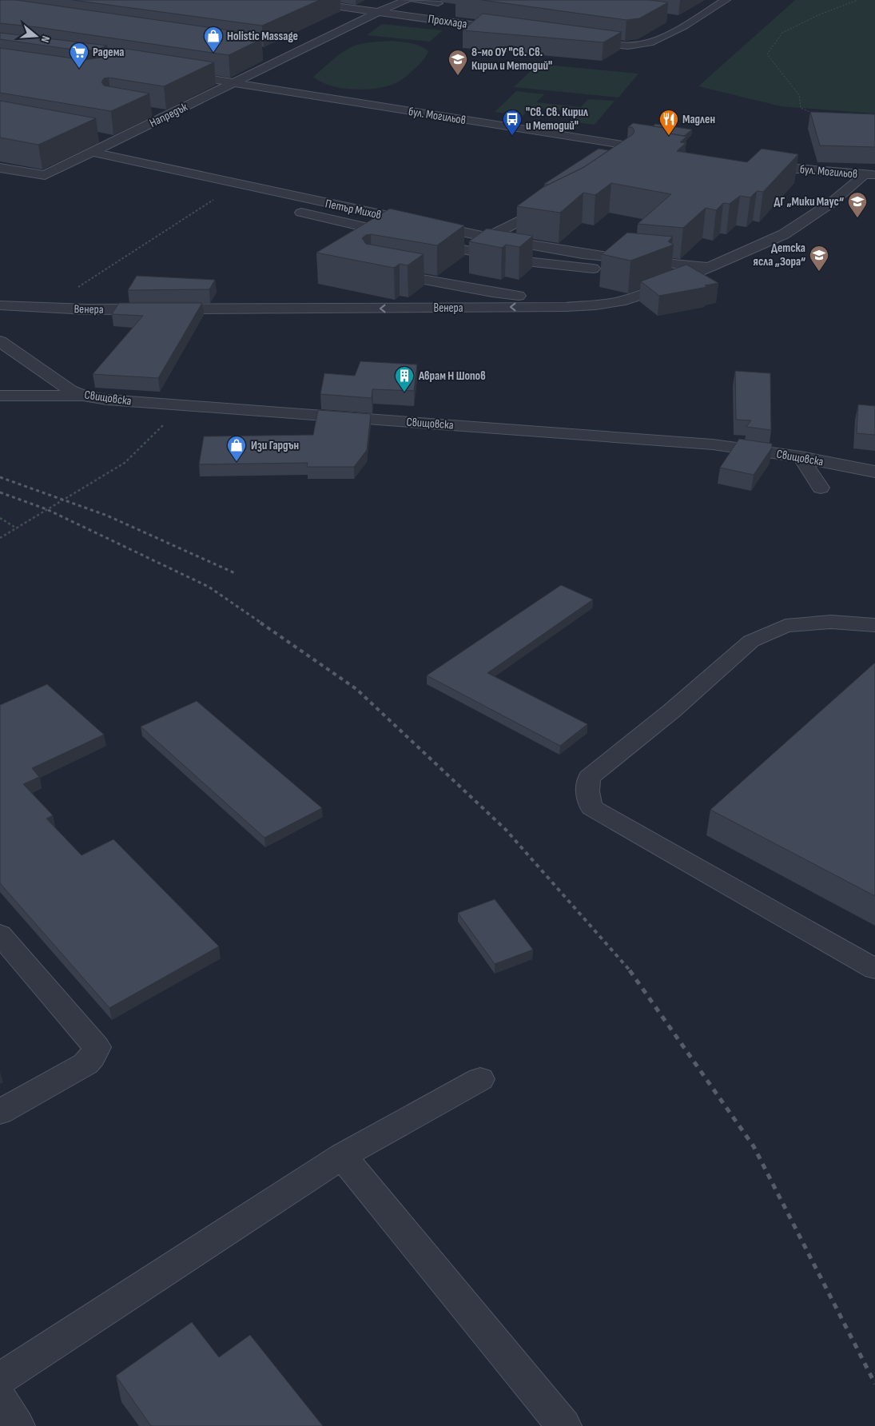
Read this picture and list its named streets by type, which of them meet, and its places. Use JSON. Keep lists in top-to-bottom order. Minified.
{"streets":{"street":["Прохлада","Напредък","бул. Могильов","Петър Михов","Венера","Свищовска"]},"crossings":[["Прохлада","Напредък"],["Напредък","бул. Могильов"],["Напредък","Петър Михов"],["бул. Могильов","Венера"],["Петър Михов","Венера"]],"places":{"shop":["Holistic Massage","Изи Гардън"],"supermarket":["Радема"],"school or university":["8-мо ОУ \"Св. Св. Кирил и Методий\"","ДГ „Мики Маус“","Детска ясла „Зора“"],"bus stop":["\"Св. Св. Кирил и Методий\""],"restaurant":["Мадлен"],"building":["Аврам Н Шопов"]},"north":"right"}
